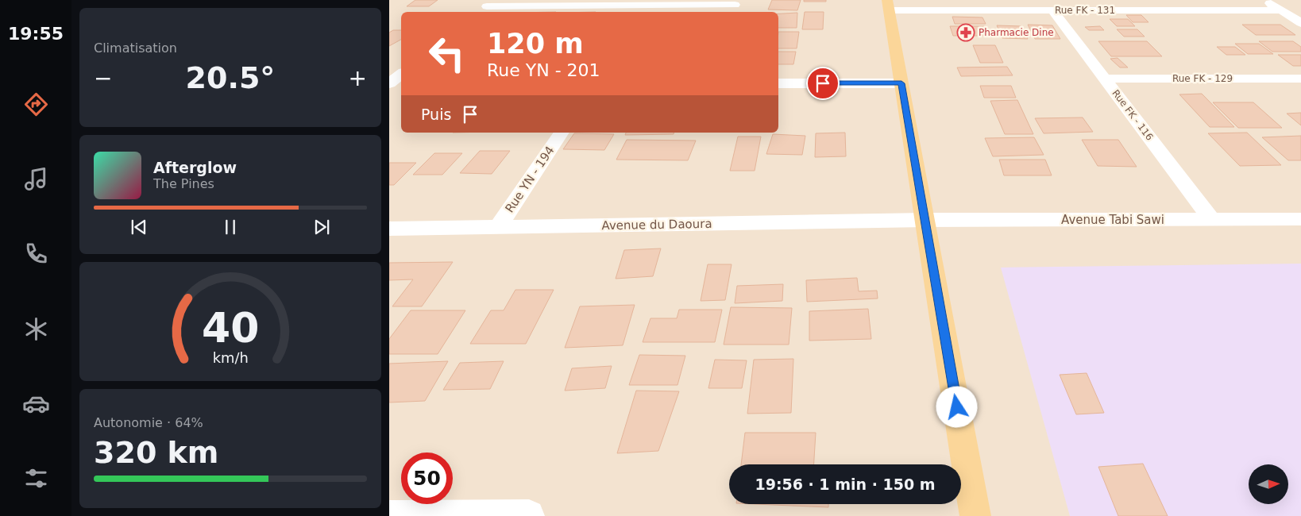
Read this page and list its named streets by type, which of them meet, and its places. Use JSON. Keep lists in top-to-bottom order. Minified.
{"streets":{"street":["Rue FK - 131","Rue FK - 129","Rue FK - 116","Rue YN - 194","Avenue Tabi Sawi","Avenue du Daoura"]},"crossings":[["Rue FK - 131","Rue FK - 116"],["Rue FK - 129","Rue FK - 116"],["Rue FK - 116","Avenue Tabi Sawi"],["Rue YN - 194","Avenue du Daoura"],["Avenue Tabi Sawi","Avenue du Daoura"]],"places":{"pharmacy":["Pharmacie Dine"]},"north":"right","page":{"tabs":"19:55","tile":["Climatisation",["Autonomie · 64%","320 km"]],"turn":["120 m","Rue YN - 201"],"heat":["−","20.5°","+"],"then":"Puis","song":["Afterglow","The Pines"],"limit":"50","trip":"19:56 · 1 min · 150 m","gauge":["40","km/h"]}}
